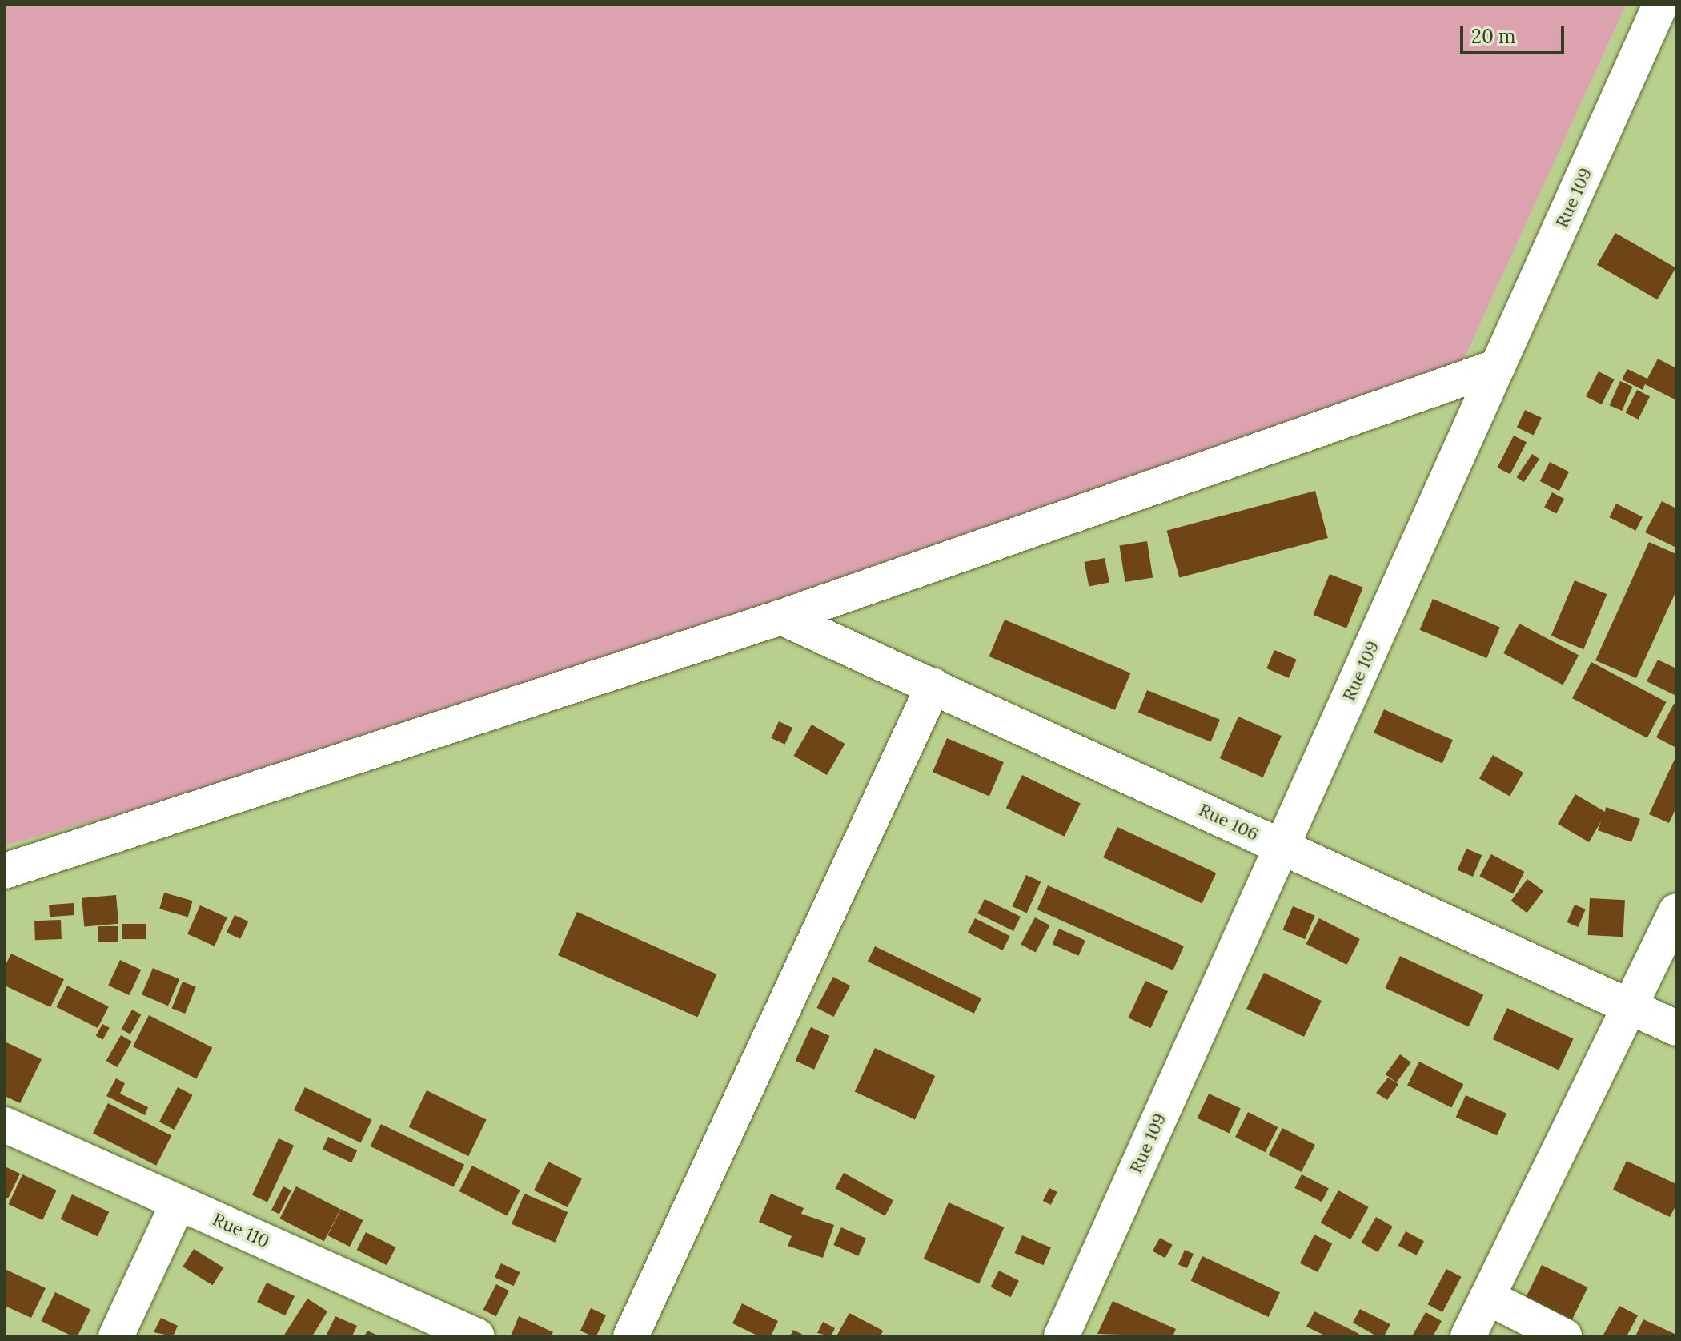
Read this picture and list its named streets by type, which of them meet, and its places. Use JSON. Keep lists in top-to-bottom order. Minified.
{"streets":{"street":["Rue 109","Rue 106","Rue 110"]},"crossings":[["Rue 109","Rue 106"]],"scale_bar":"20 m"}
